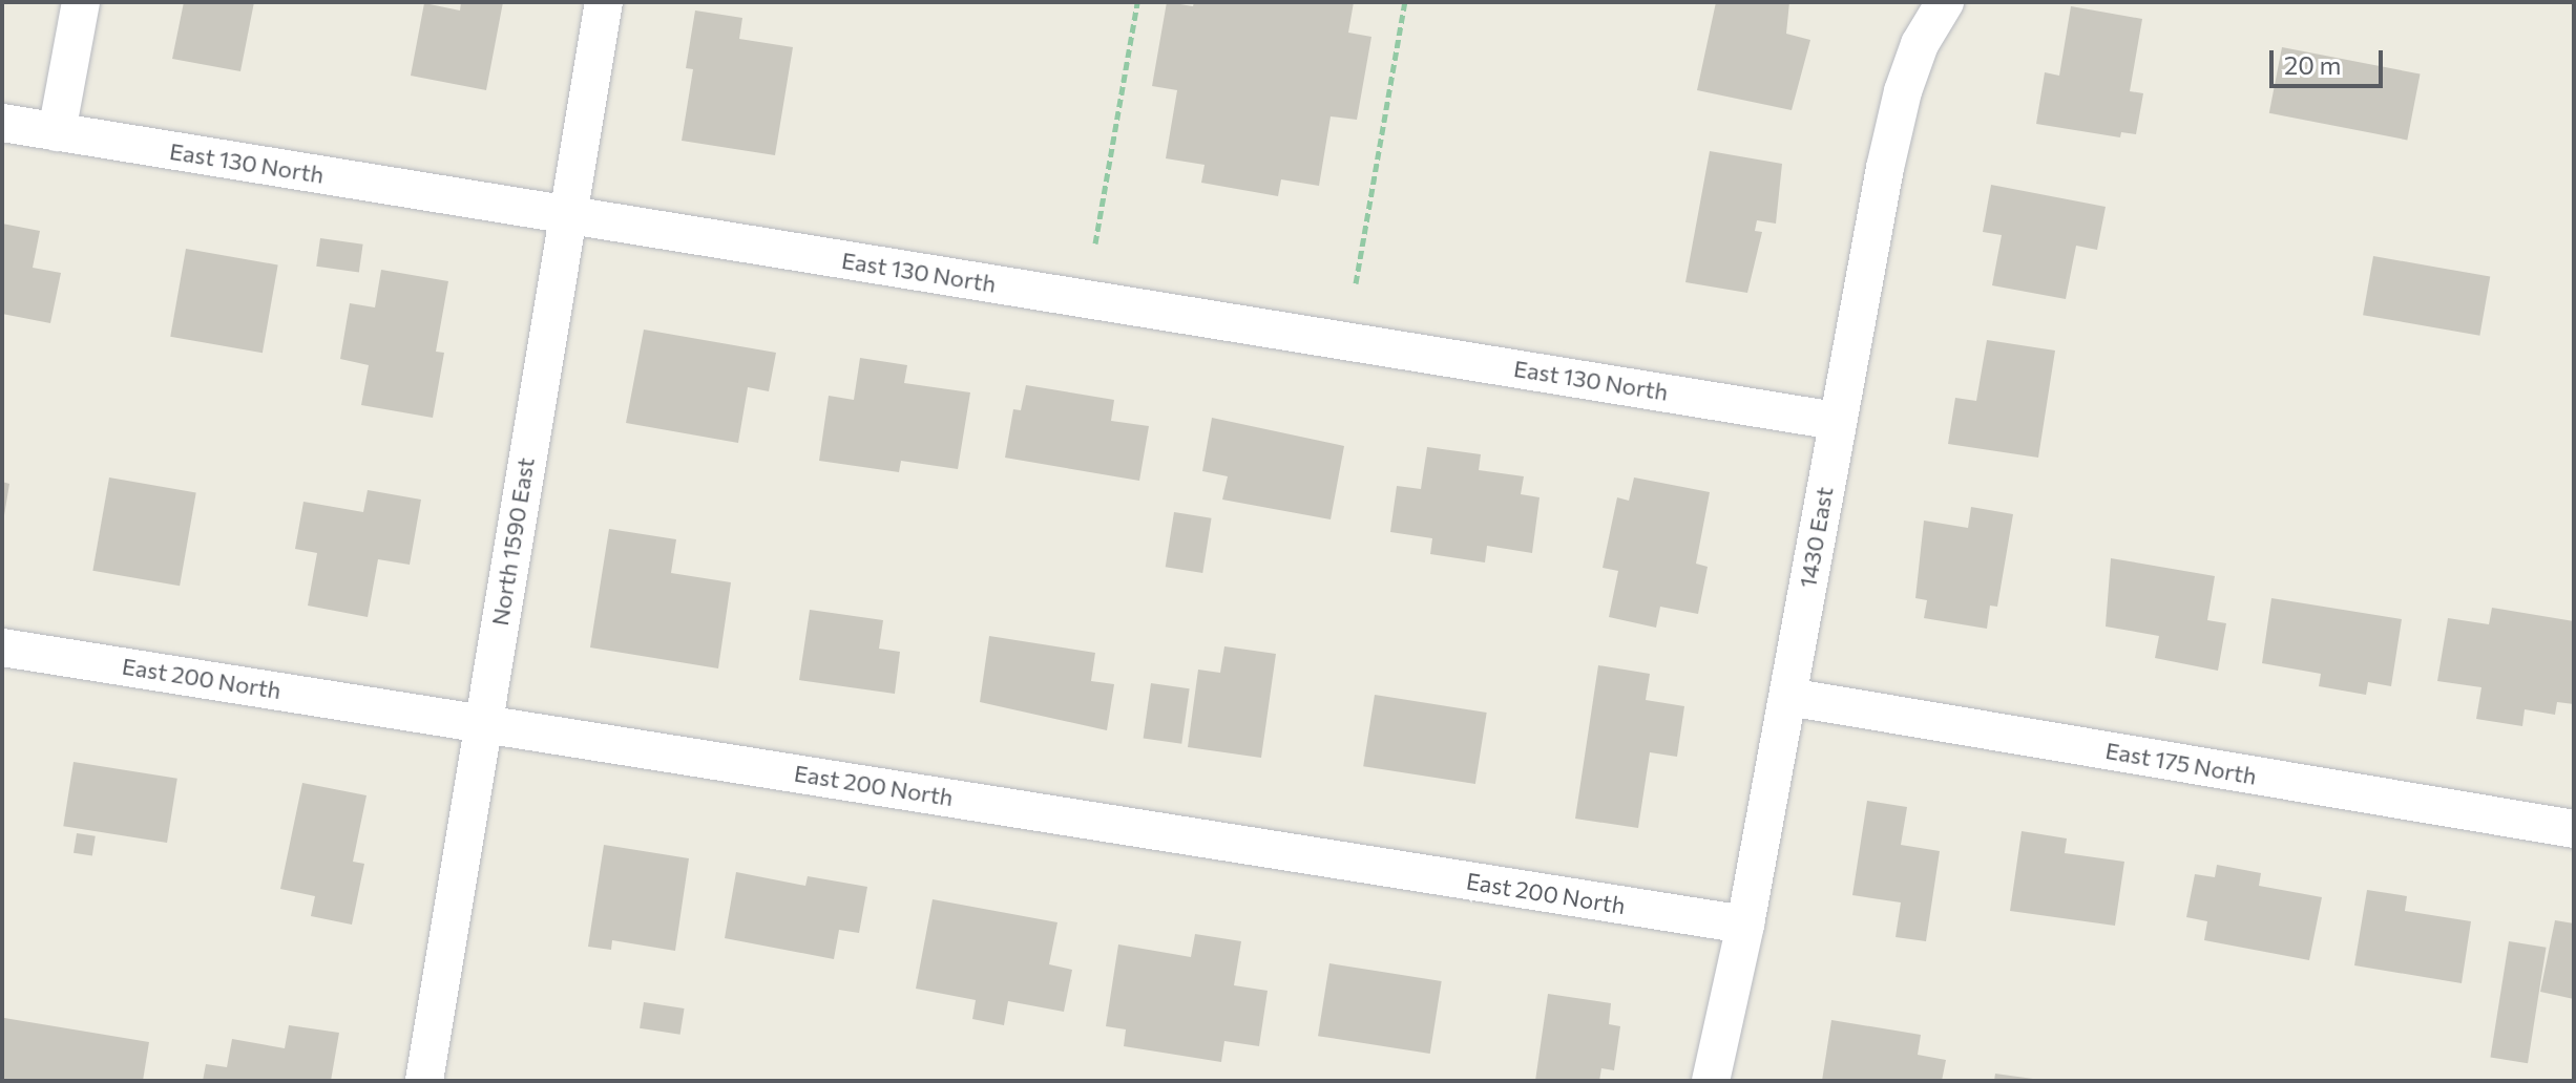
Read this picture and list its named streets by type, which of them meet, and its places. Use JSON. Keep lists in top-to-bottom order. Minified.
{"streets":{"street":["East 130 North","1430 East","North 1590 East","East 200 North","East 175 North"]},"crossings":[["East 130 North","1430 East"],["East 130 North","North 1590 East"],["1430 East","East 200 North"],["1430 East","East 175 North"],["North 1590 East","East 200 North"]],"scale_bar":"20 m"}
